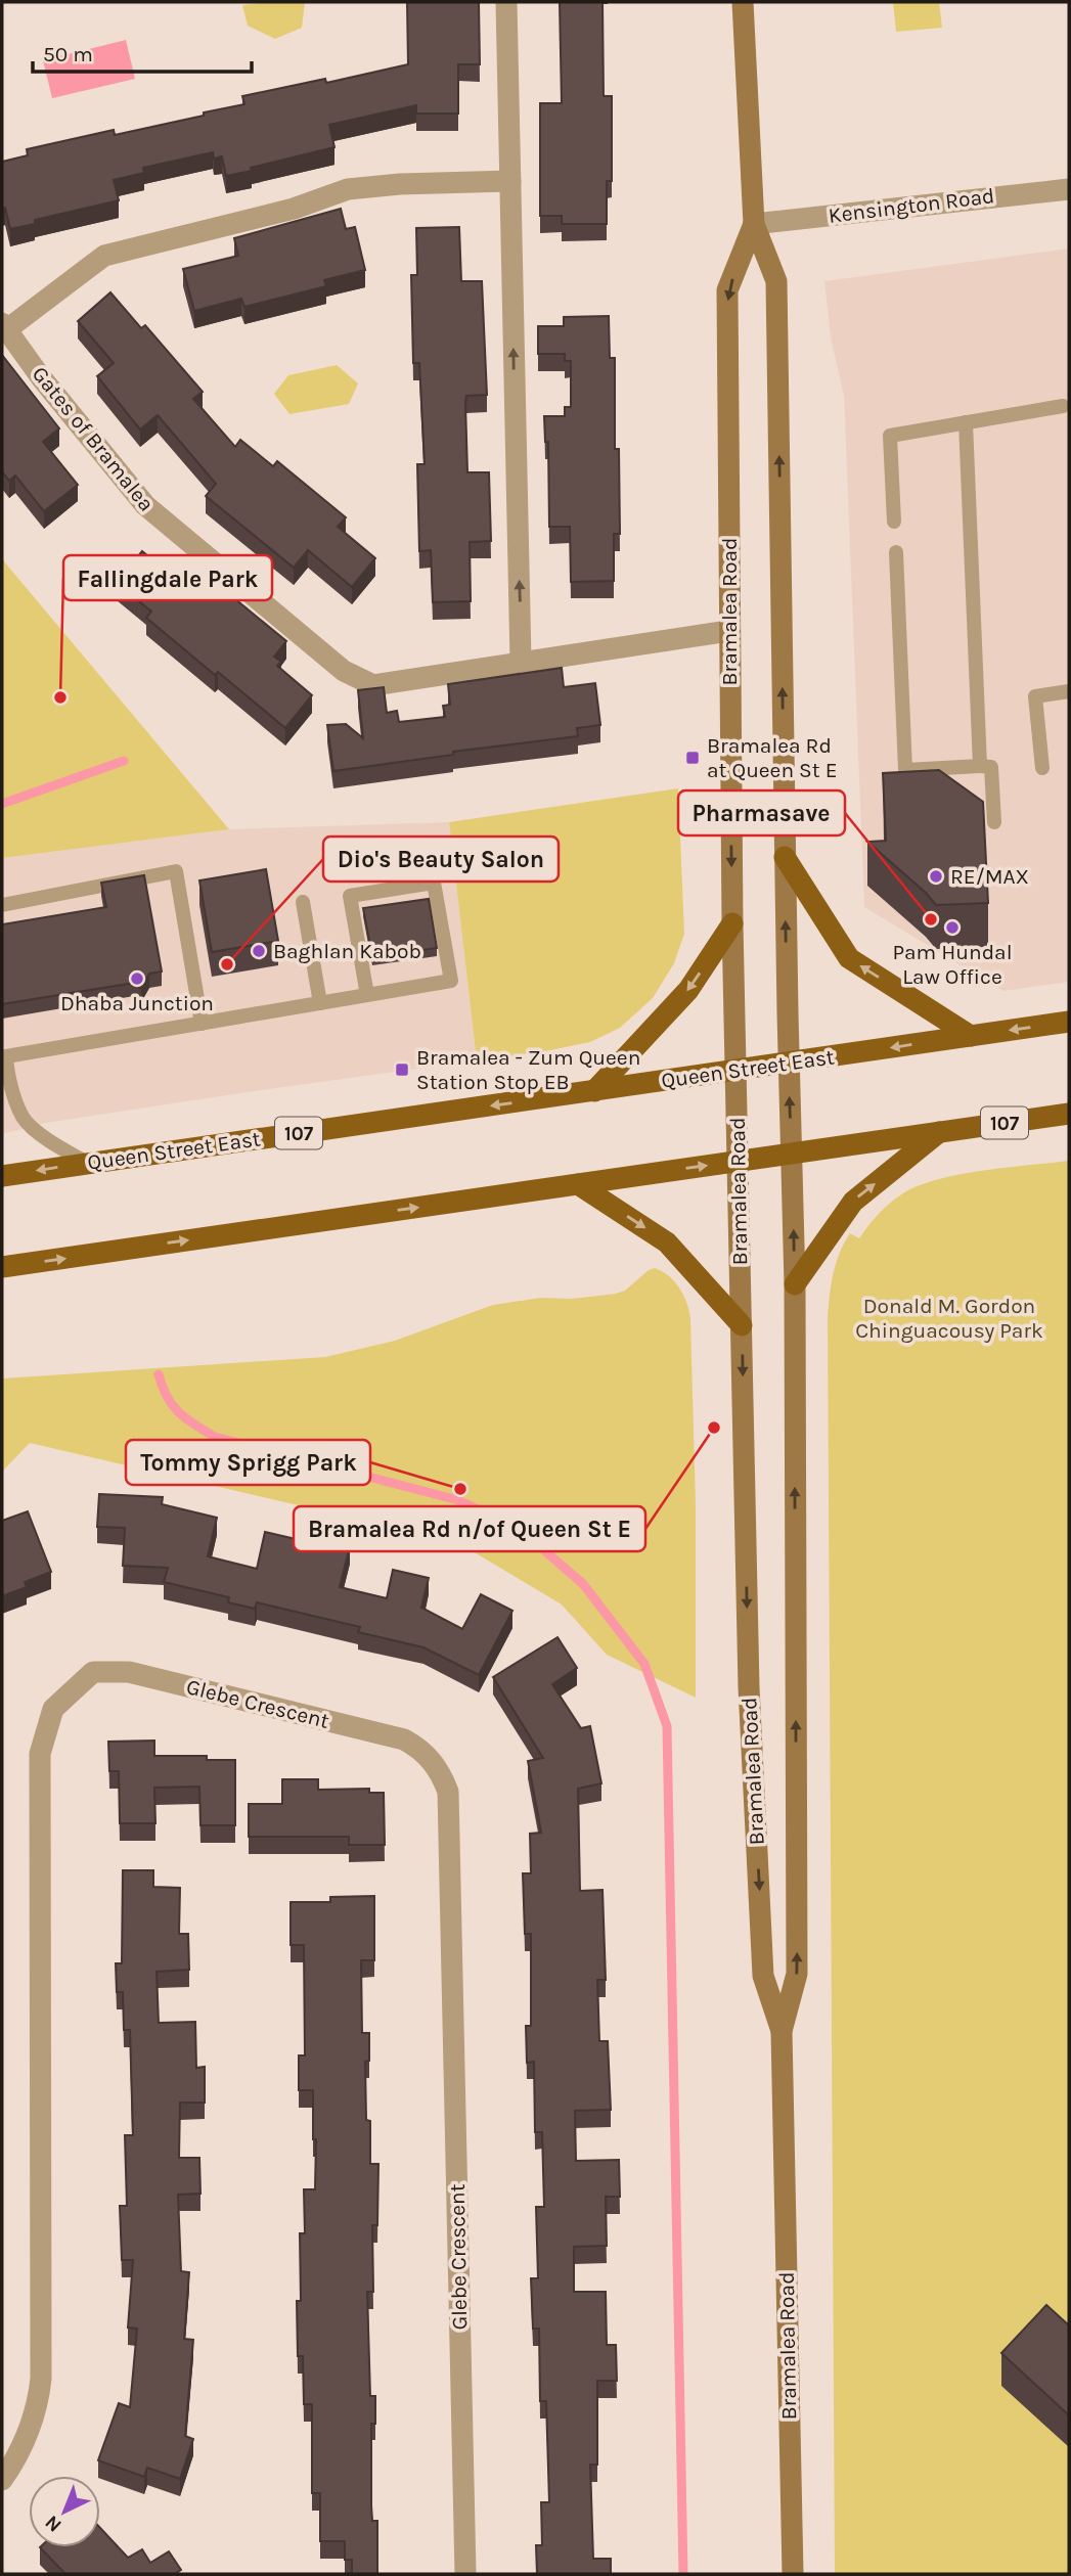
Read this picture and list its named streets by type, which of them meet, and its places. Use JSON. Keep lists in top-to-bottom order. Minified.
{"streets":{"main road":["Bramalea Road","Queen Street East","107"],"street":["Kensington Road","Gates of Bramalea","Glebe Crescent"]},"crossings":[["Kensington Road","Bramalea Road"],["Gates of Bramalea","Bramalea Road"],["Bramalea Road","Queen Street East"],["Bramalea Road","107"]],"parks":["Donald M. Gordon Chinguacousy Park"],"places":{"other":["Fallingdale Park","RE/MAX","Pharmasave","Pam Hundal Law Office","Baghlan Kabob","Dio's Beauty Salon","Dhaba Junction","Bramalea Rd n/of Queen St E","Tommy Sprigg Park"],"transit":["Bramalea Rd at Queen St E","Bramalea - Zum Queen Station Stop EB"]},"scale_bar":"50 m","north":"bottom left"}
